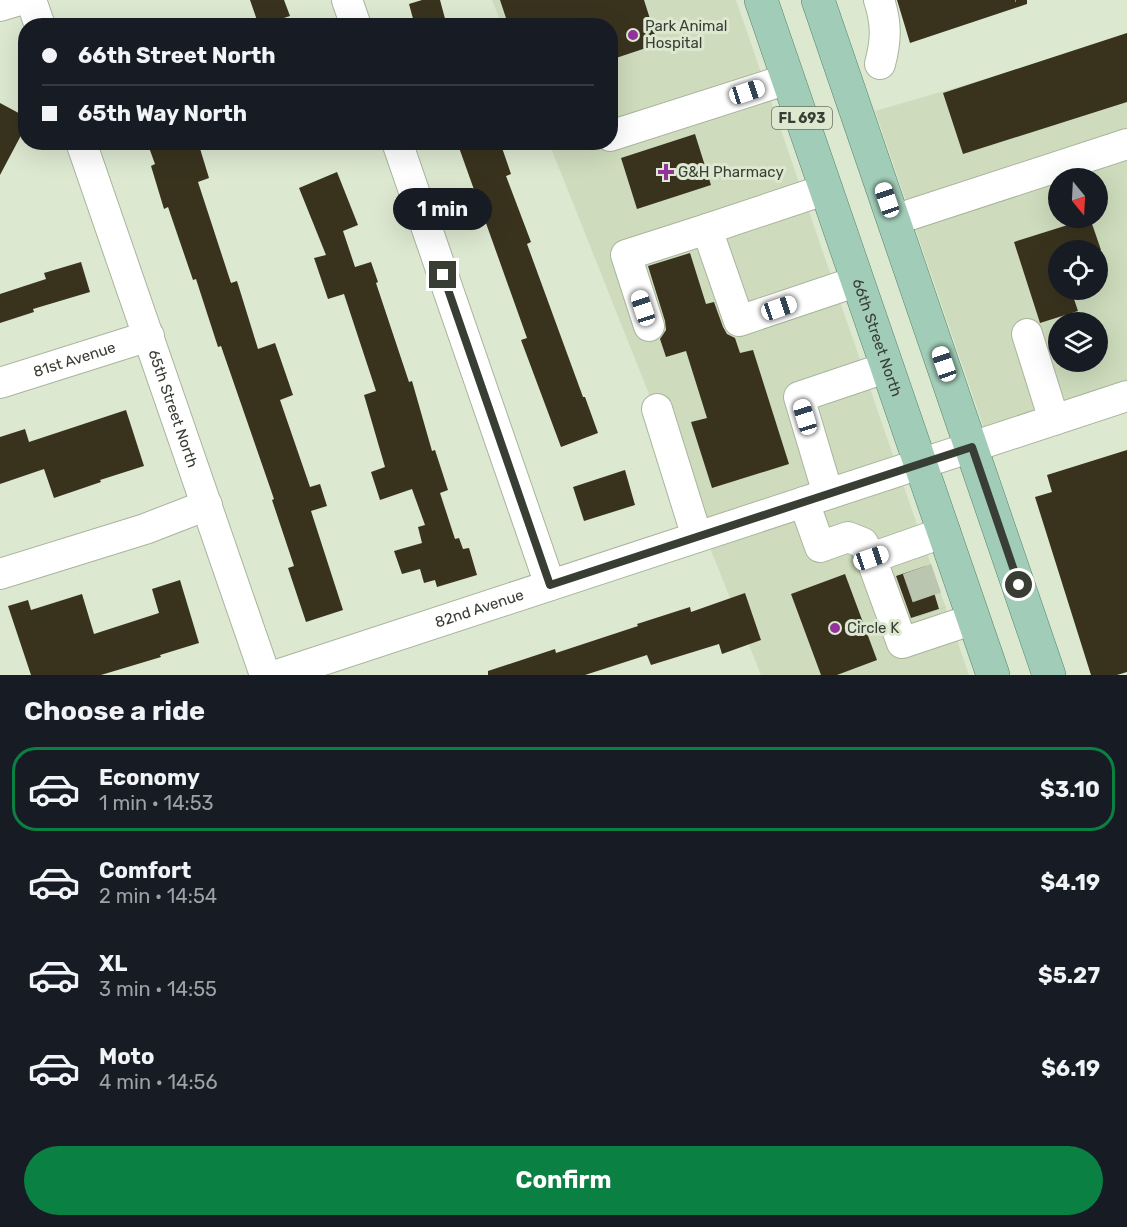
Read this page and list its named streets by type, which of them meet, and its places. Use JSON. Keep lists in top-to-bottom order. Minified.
{"streets":{"main road":["FL 693","66th Street North"],"street":["81st Avenue","65th Street North","82nd Avenue"]},"crossings":[["FL 693","82nd Avenue"],["66th Street North","82nd Avenue"],["81st Avenue","65th Street North"]],"places":{"other":["Park Animal Hospital","Circle K"],"health":["G&H Pharmacy"]},"north":"bottom","page":{"banner":["66th Street North","65th Way North"],"bubble":"1 min","heading":"Choose a ride","list":[{"name":"Economy","note":"1 min · 14:53","value":"$3.10"},{"name":"Comfort","note":"2 min · 14:54","value":"$4.19"},{"name":"XL","note":"3 min · 14:55","value":"$5.27"},{"name":"Moto","note":"4 min · 14:56","value":"$6.19"}],"buttons":"Confirm"}}
